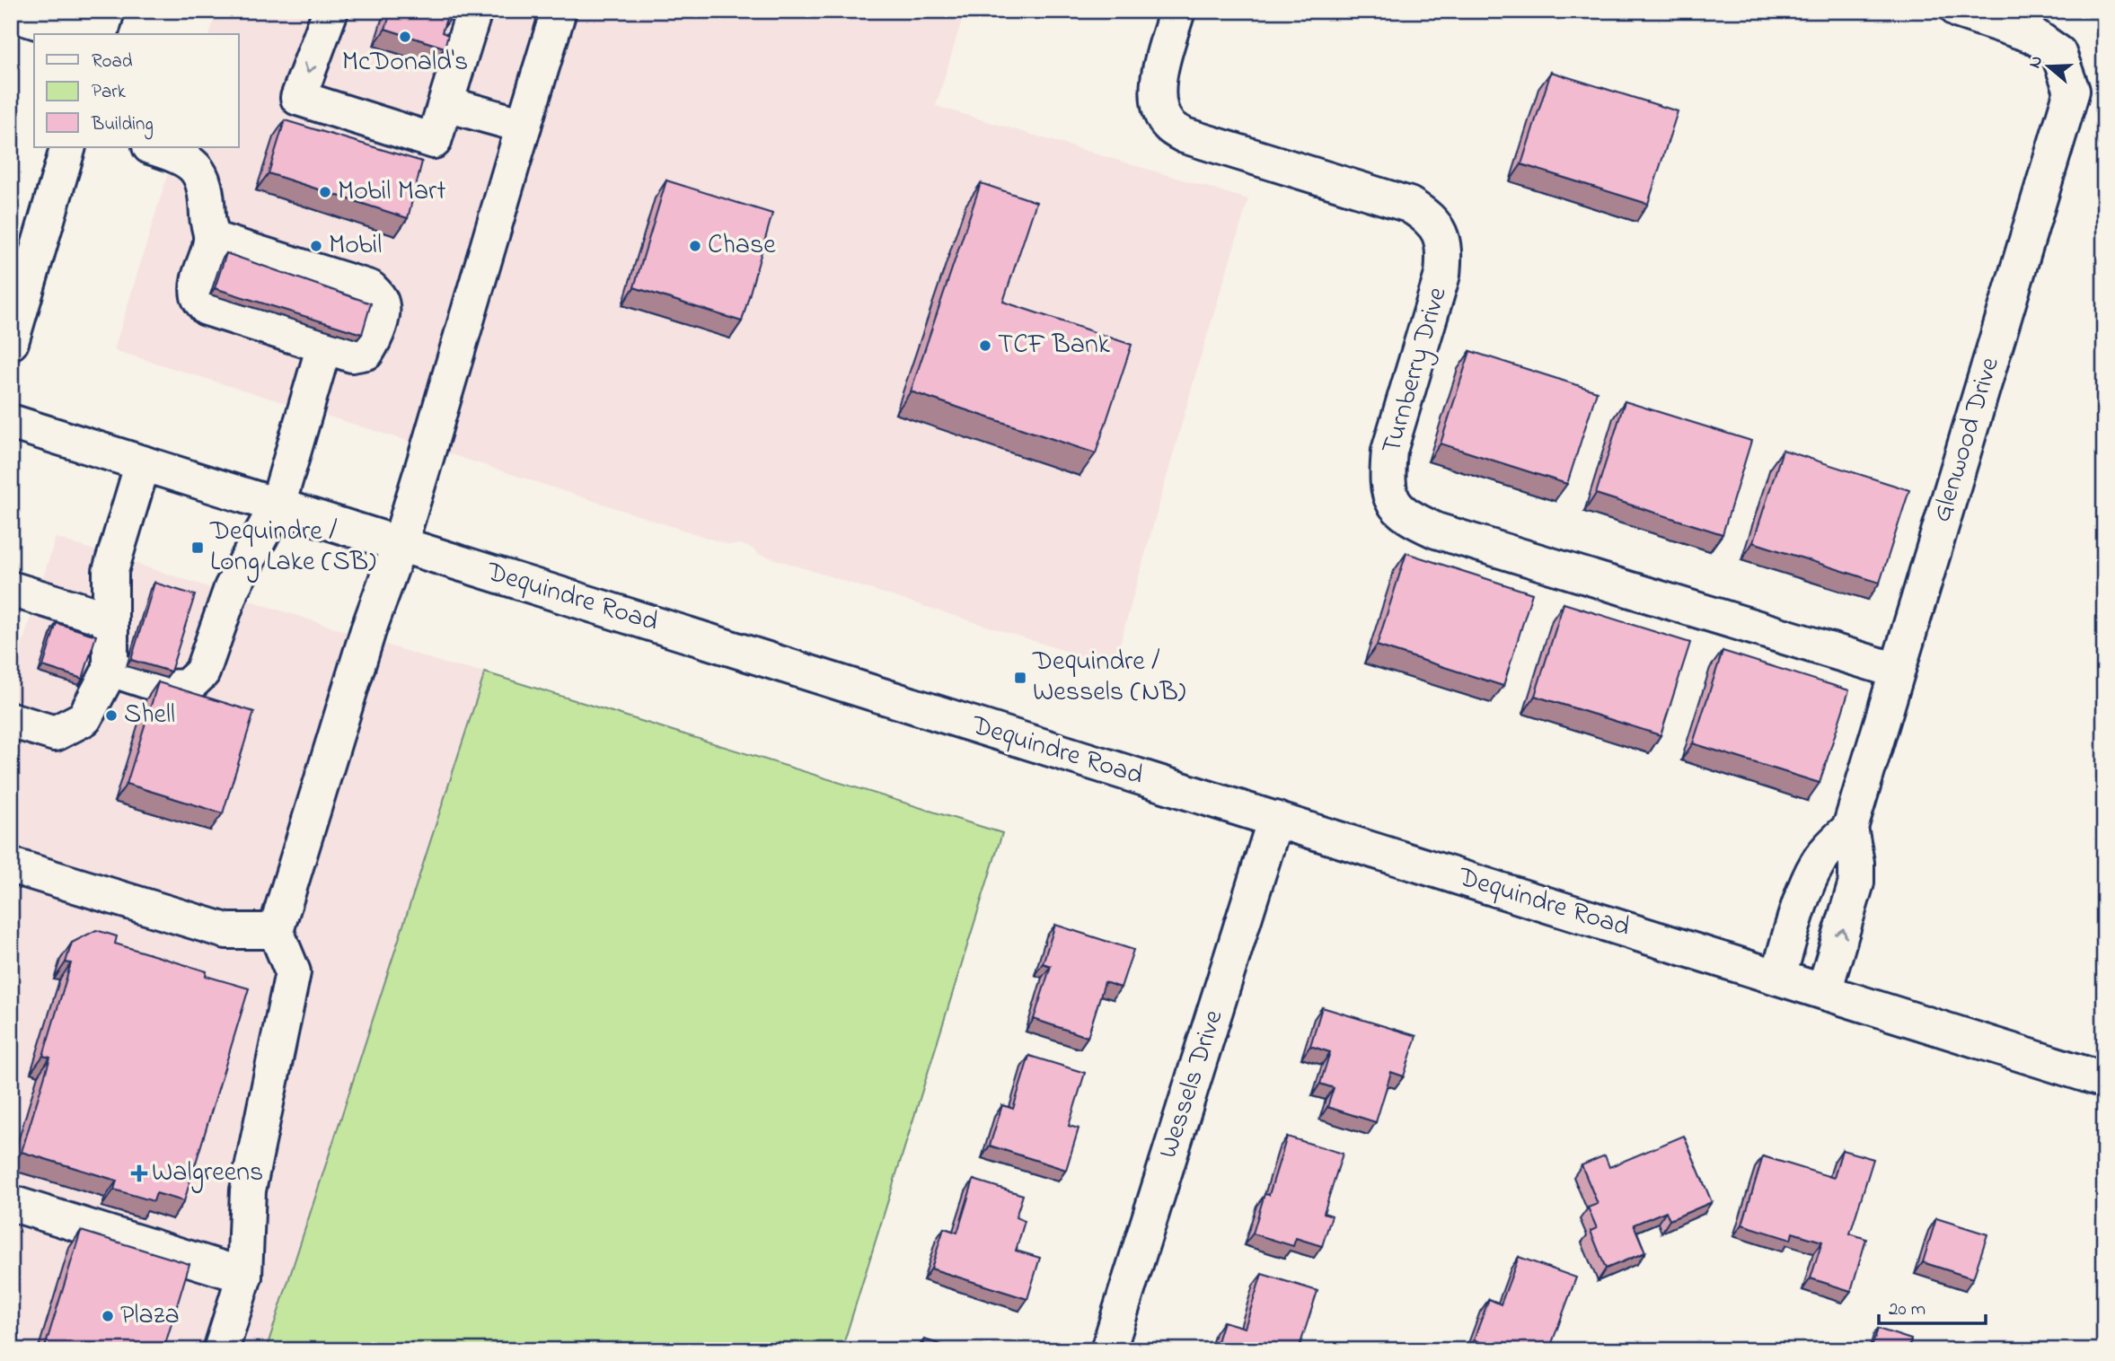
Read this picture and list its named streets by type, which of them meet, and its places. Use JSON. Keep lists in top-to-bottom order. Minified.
{"streets":{"street":["Turnberry Drive","Glenwood Drive","Dequindre Road","Wessels Drive"]},"crossings":[["Turnberry Drive","Glenwood Drive"],["Glenwood Drive","Dequindre Road"],["Dequindre Road","Wessels Drive"]],"places":{"other":["McDonald's","Mobil Mart","Mobil","Chase","TCF Bank","Shell","Plaza"],"transit":["Dequindre / Long Lake (SB)","Dequindre / Wessels (NB)"],"health":["Walgreens"]},"legend":["Road","Park","Building"],"scale_bar":"20 m","north":"left"}
